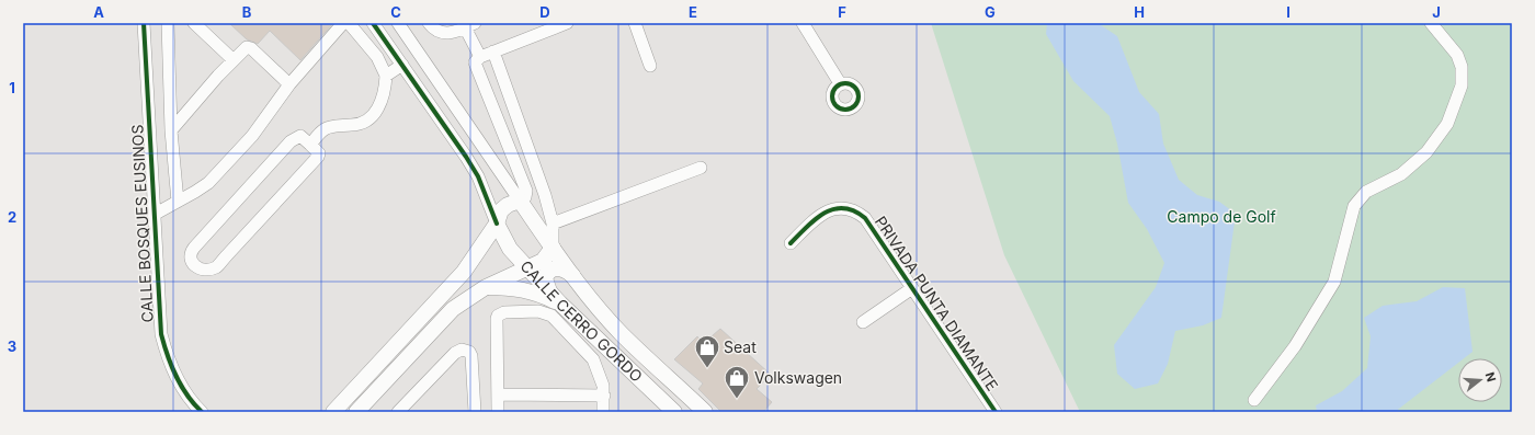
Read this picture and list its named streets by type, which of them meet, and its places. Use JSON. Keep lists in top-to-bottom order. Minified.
{"streets":{"main road":["CALLE CERRO GORDO"],"street":["CALLE BOSQUES EUSINOS","PRIVADA PUNTA DIAMANTE"]},"parks":["Campo de Golf"],"places":{"shop":["Seat","Volkswagen"]},"north":"right","grid":{"columns":["A","B","C","D","E","F","G","H","I","J"],"rows":["1","2","3"]}}
